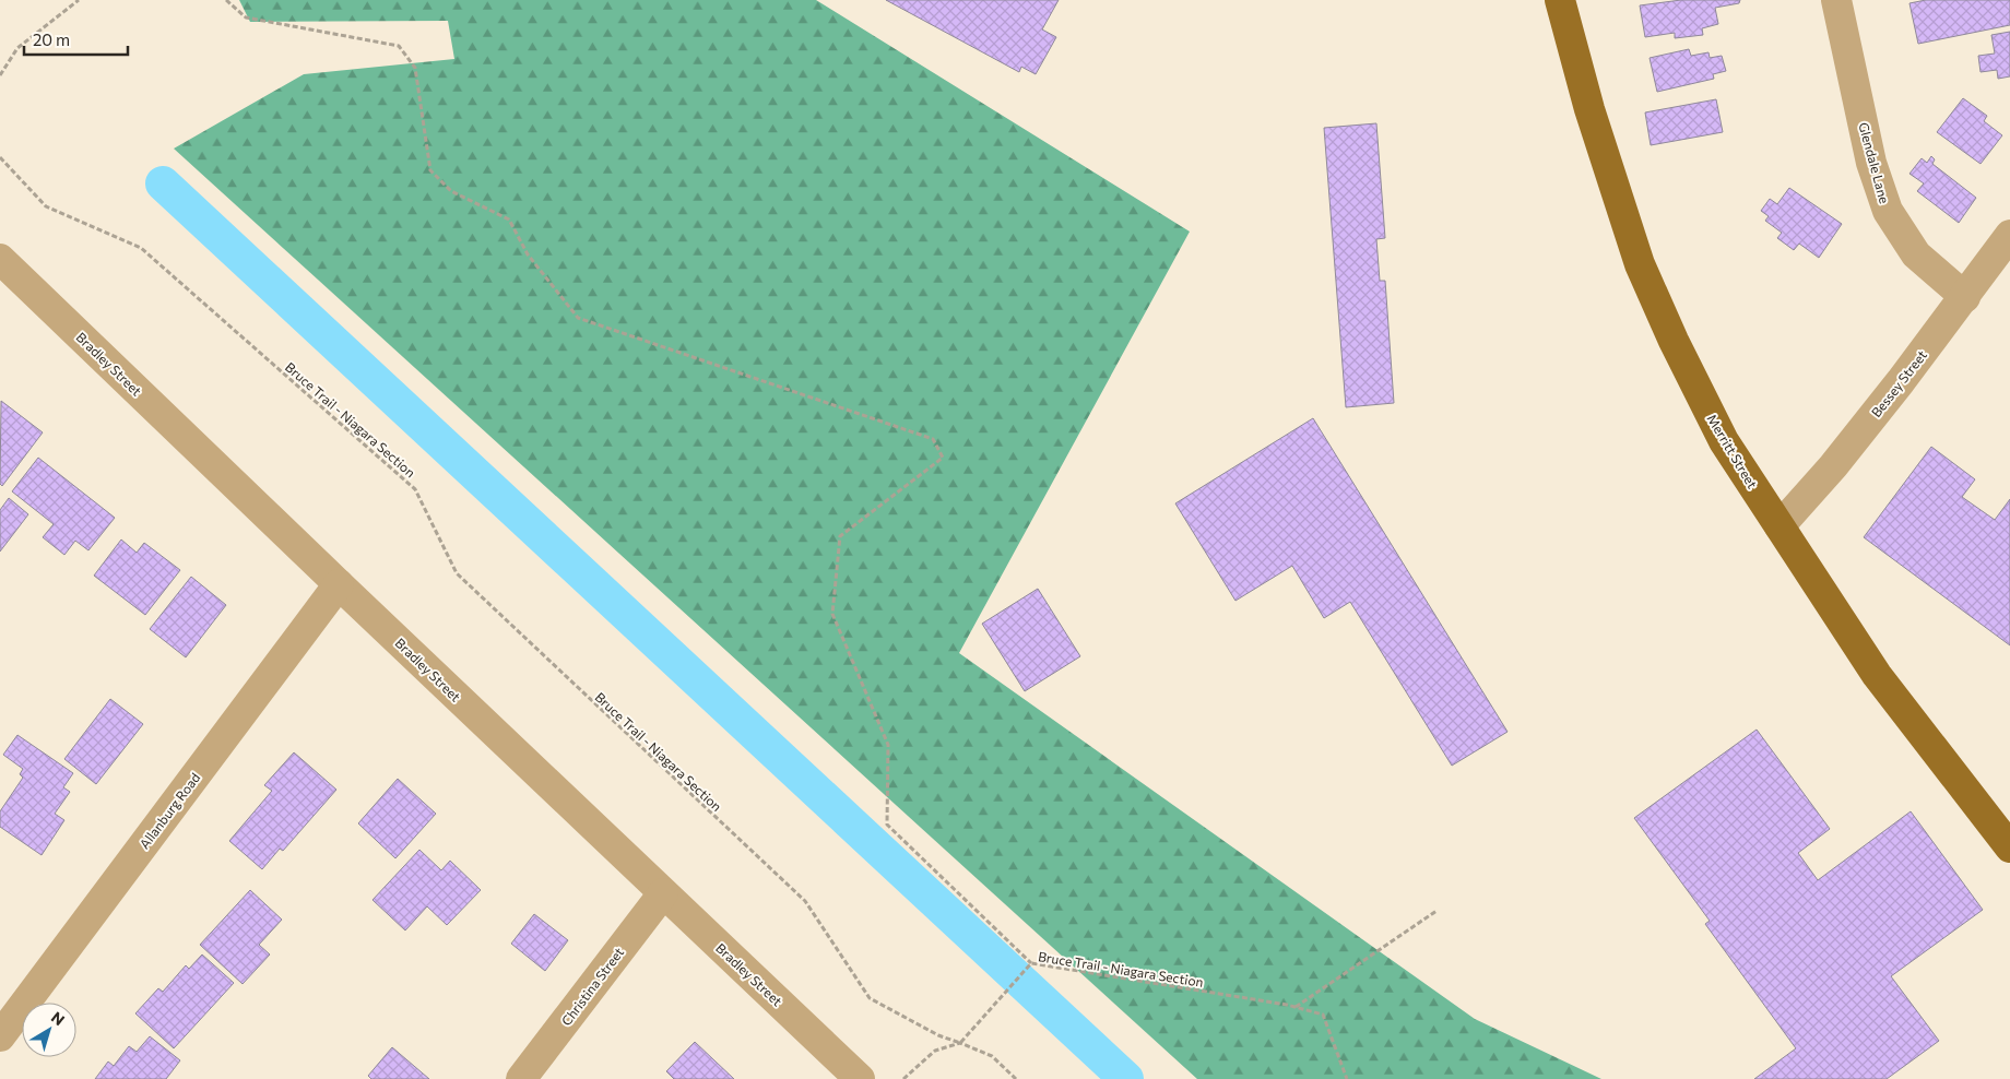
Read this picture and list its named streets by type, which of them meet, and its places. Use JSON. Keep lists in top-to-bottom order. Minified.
{"streets":{"main road":["Merritt Street"],"street":["Glendale Lane","Bradley Street","Bessey Street","Allanburg Road","Christina Street"],"path":["Bruce Trail - Niagara Section"]},"crossings":[["Glendale Lane","Bessey Street"],["Bradley Street","Allanburg Road"],["Bradley Street","Christina Street"],["Bessey Street","Merritt Street"]],"scale_bar":"20 m","north":"top right"}
